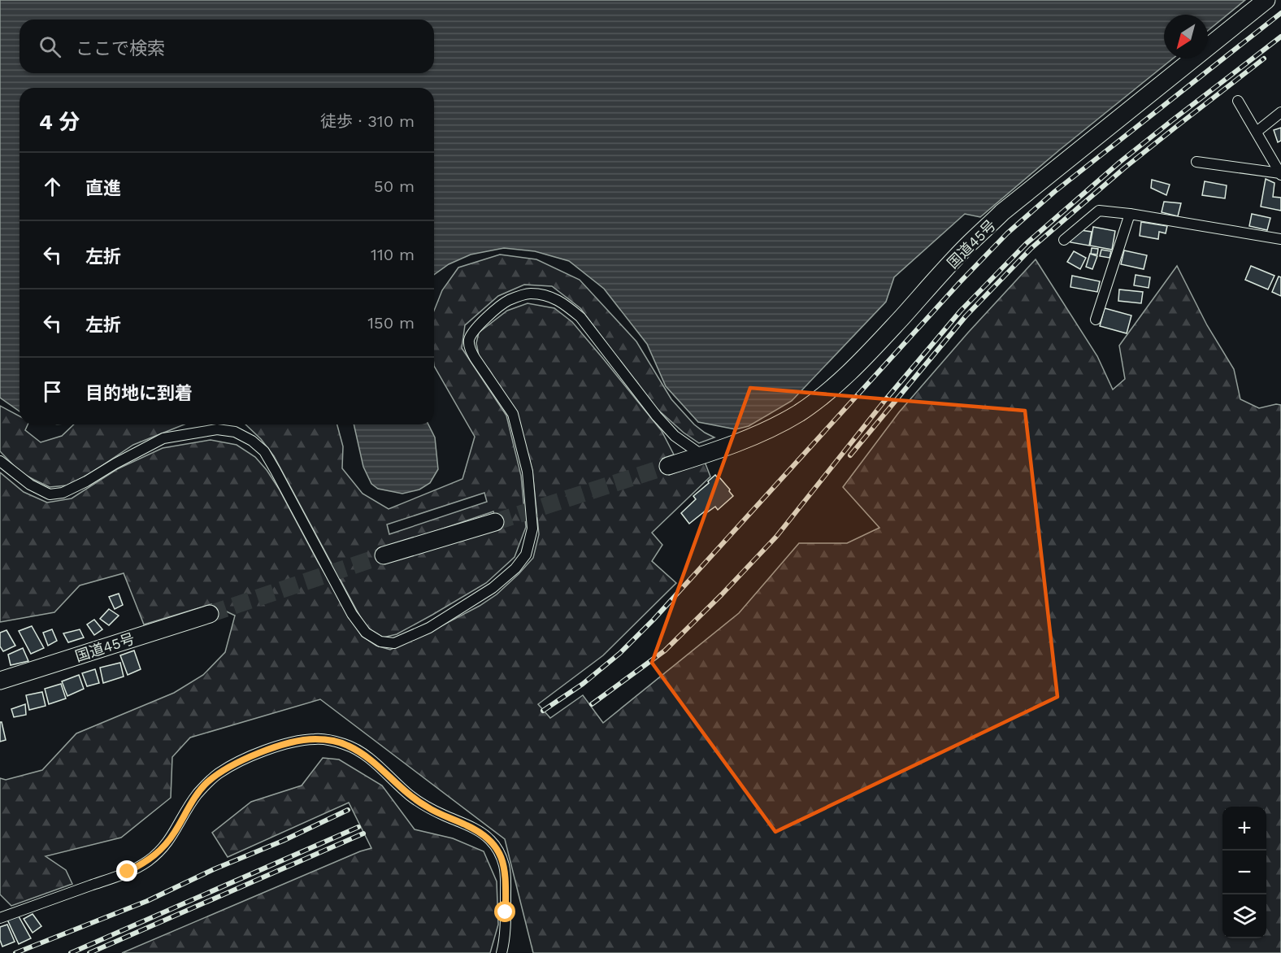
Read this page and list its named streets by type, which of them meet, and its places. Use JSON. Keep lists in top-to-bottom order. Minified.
{"streets":{"highway":["国道45号"]},"north":"bottom left","page":{"search":"ここで検索","heading":["4 分","徒歩 · 310 m"],"list":[["直進","50 m"],["左折","110 m"],["左折","150 m"],"目的地に到着"],"map_buttons":["+","−"]}}
